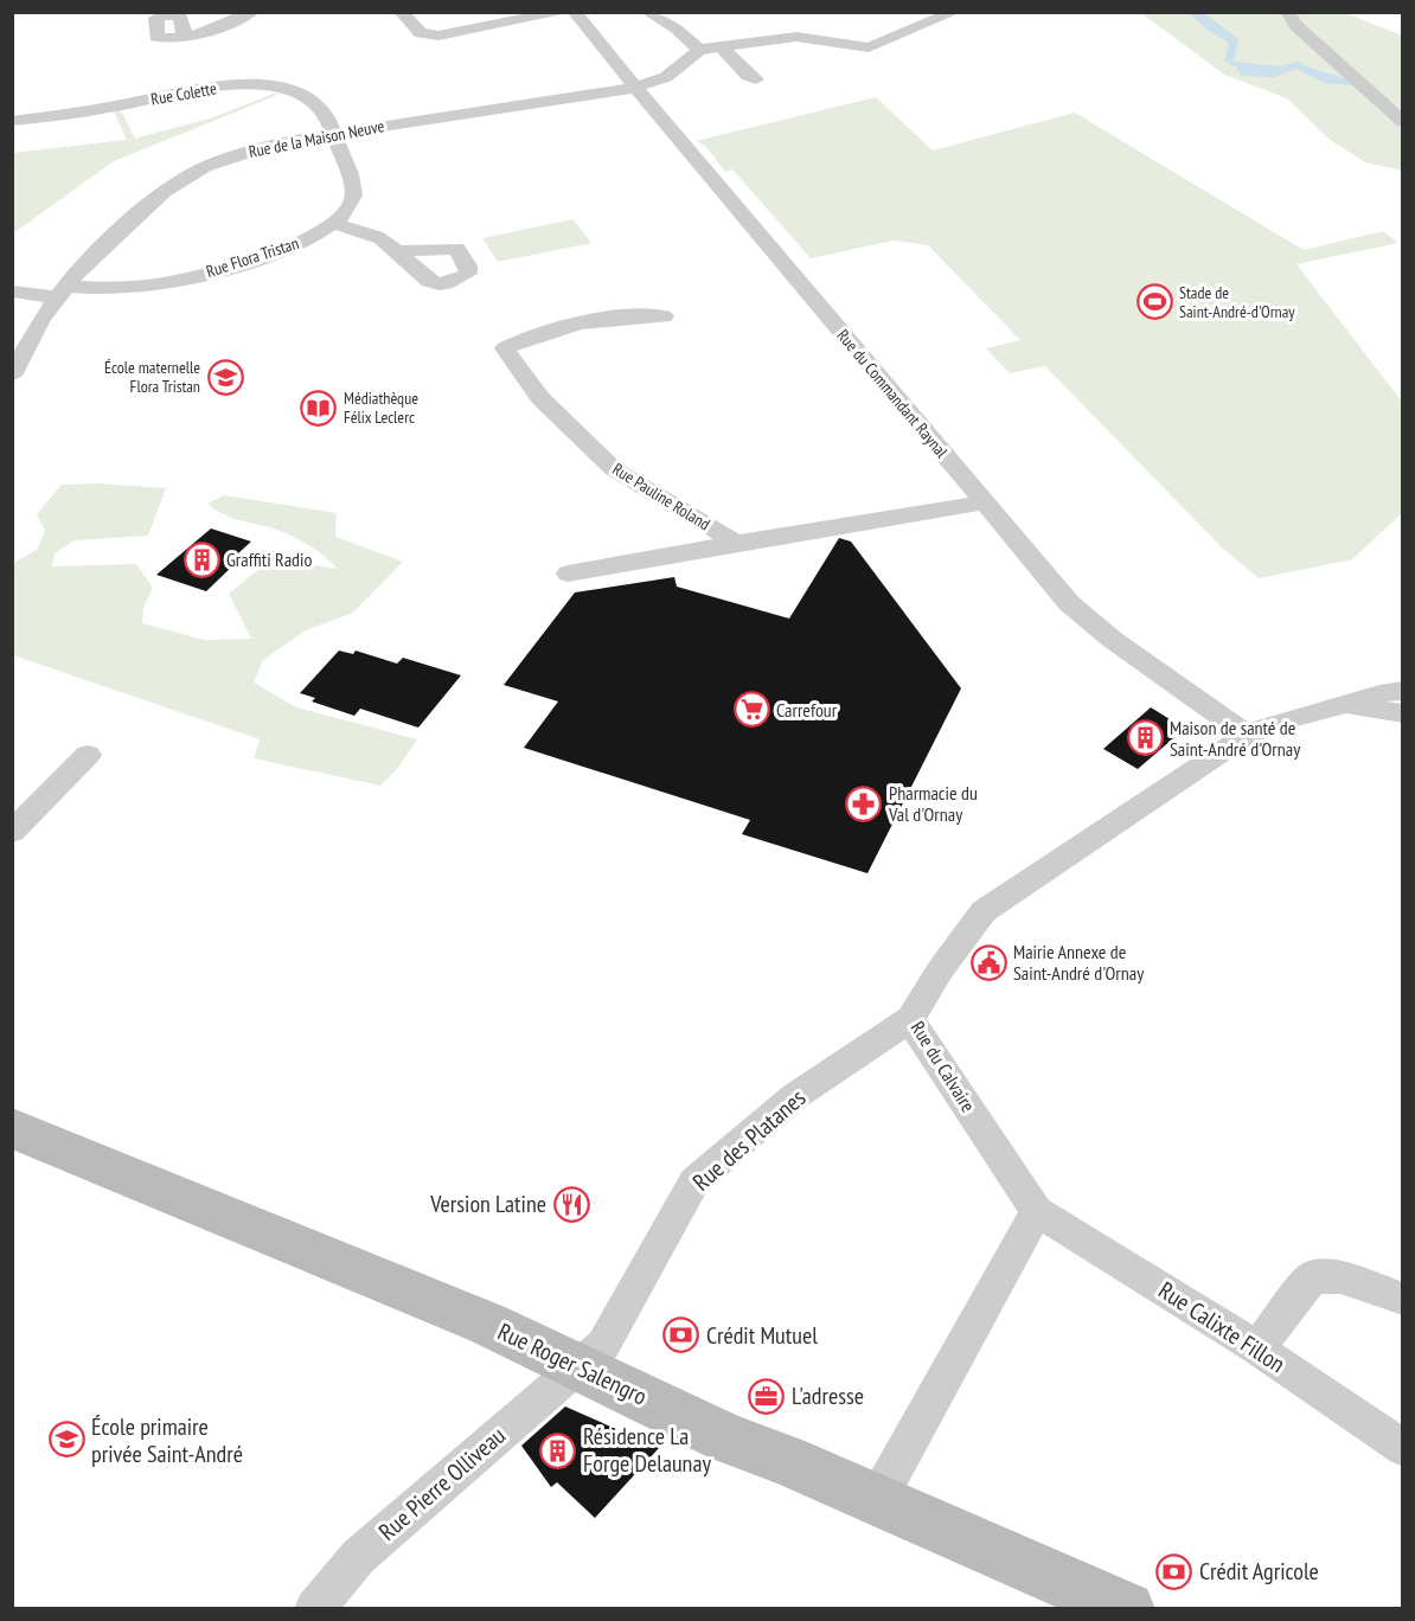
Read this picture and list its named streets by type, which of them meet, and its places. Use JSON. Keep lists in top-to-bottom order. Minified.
{"streets":{"main road":["Rue Roger Salengro"],"street":["Rue Colette","Rue de la Maison Neuve","Rue Flora Tristan","Rue du Commandant Raynal","Rue Pauline Roland","Rue du Calvaire","Rue des Platanes","Rue Calixte Fillon","Rue Pierre Olliveau"]},"crossings":[["Rue Colette","Rue de la Maison Neuve"],["Rue de la Maison Neuve","Rue Flora Tristan"],["Rue de la Maison Neuve","Rue du Commandant Raynal"],["Rue du Commandant Raynal","Rue du Calvaire"],["Rue du Calvaire","Rue des Platanes"],["Rue du Calvaire","Rue Calixte Fillon"],["Rue des Platanes","Rue Roger Salengro"],["Rue des Platanes","Rue Pierre Olliveau"],["Rue Roger Salengro","Rue Pierre Olliveau"]],"places":{"sports":["Stade de Saint-André-d'Ornay"],"school or university":["École maternelle Flora Tristan","École primaire privée Saint-André"],"library":["Médiathèque Félix Leclerc"],"building":["Graffiti Radio","Maison de santé de Saint-André d'Ornay","Résidence La Forge Delaunay"],"supermarket":["Carrefour"],"pharmacy":["Pharmacie du Val d'Ornay"],"public building":["Mairie Annexe de Saint-André d'Ornay"],"restaurant":["Version Latine"],"bank":["Crédit Mutuel","Crédit Agricole"],"office":["L'adresse"]}}
